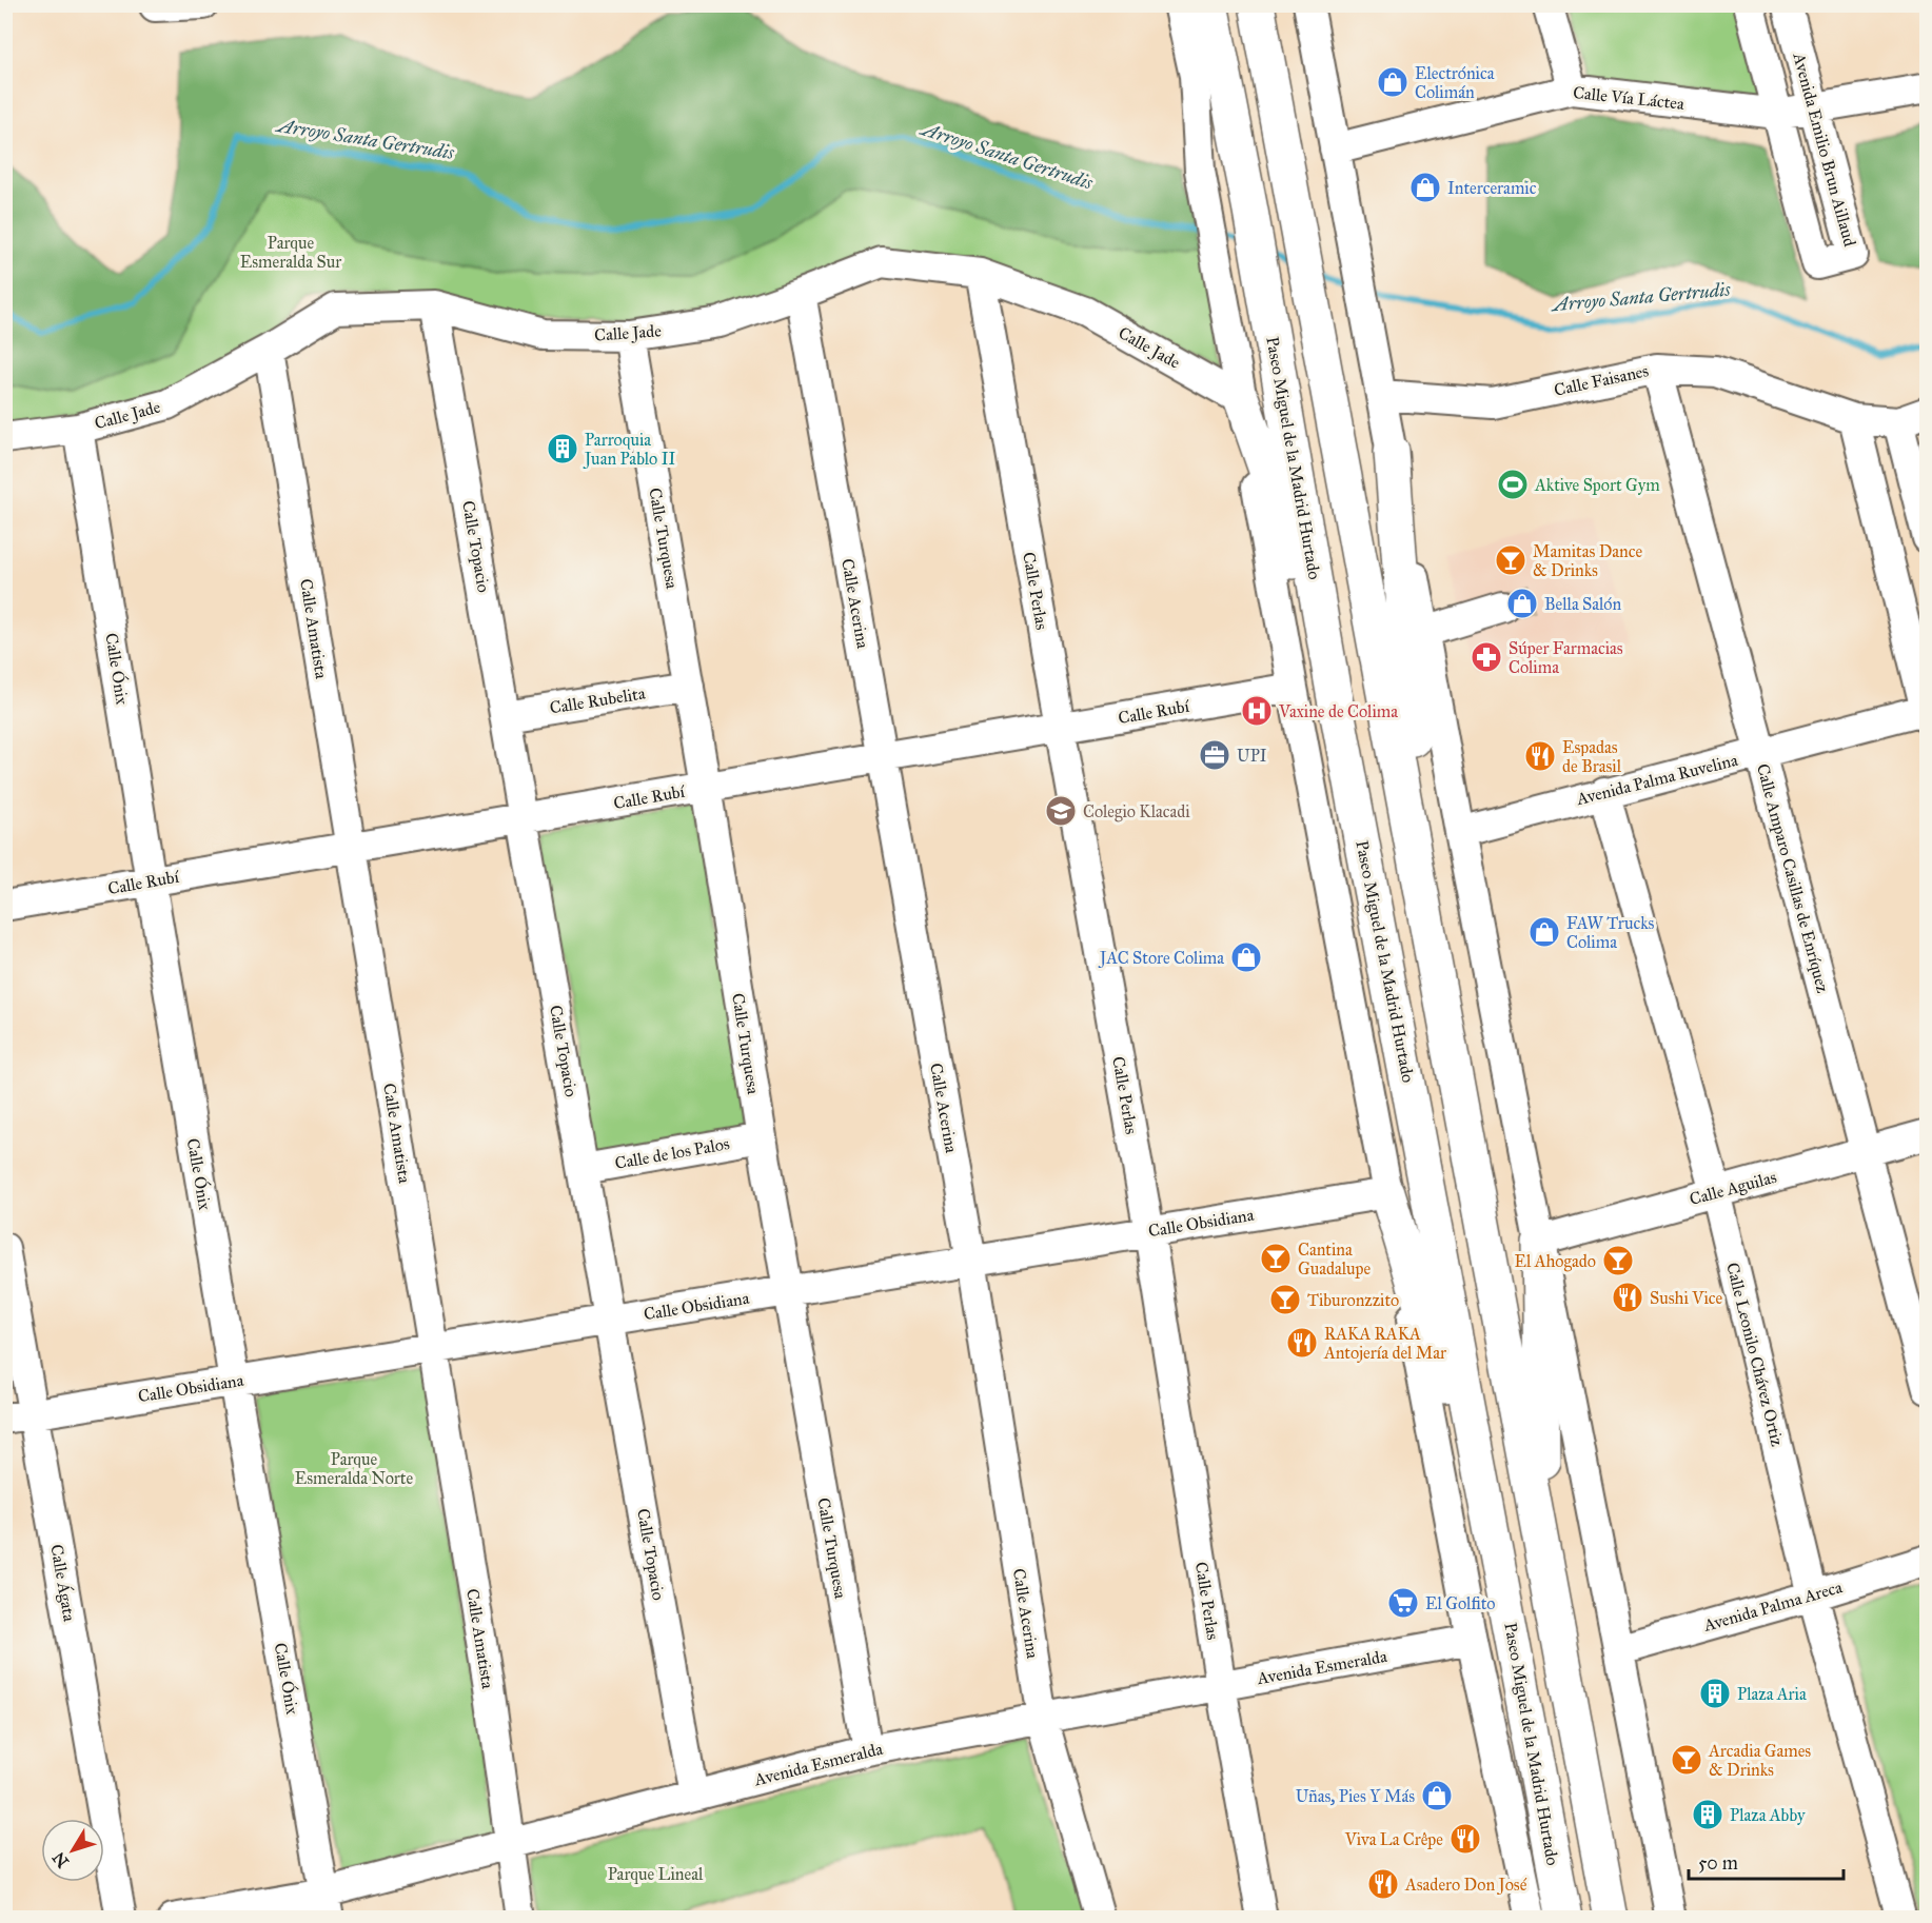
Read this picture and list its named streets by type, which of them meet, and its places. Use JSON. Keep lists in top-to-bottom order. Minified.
{"streets":{"highway":["Paseo Miguel de la Madrid Hurtado"],"street":["Calle Vía Láctea","Avenida Emilio Brun Aillaud","Calle Jade","Calle Faisanes","Calle Turquesa","Calle Topacio","Calle Perlas","Calle Acerina","Calle Amatista","Calle Ónix","Calle Rubelita","Calle Rubí","Avenida Palma Ruvelina","Calle Amparo Casillas de Enríquez","Calle de los Palos","Calle Aguilas","Calle Obsidiana","Calle Leonilo Chávez Ortiz","Calle Ágata","Avenida Palma Areca","Avenida Esmeralda"]},"crossings":[["Calle Vía Láctea","Avenida Emilio Brun Aillaud"],["Calle Jade","Calle Turquesa"],["Calle Jade","Calle Topacio"],["Calle Jade","Calle Perlas"],["Calle Jade","Calle Acerina"],["Calle Jade","Calle Amatista"],["Calle Jade","Calle Ónix"],["Calle Faisanes","Calle Amparo Casillas de Enríquez"],["Calle Turquesa","Calle Rubelita"],["Calle Turquesa","Calle Rubí"],["Calle Turquesa","Calle de los Palos"],["Calle Turquesa","Calle Obsidiana"],["Calle Turquesa","Avenida Esmeralda"],["Calle Topacio","Calle Rubelita"],["Calle Topacio","Calle Rubí"],["Calle Topacio","Calle de los Palos"],["Calle Topacio","Calle Obsidiana"],["Calle Topacio","Avenida Esmeralda"],["Calle Perlas","Calle Rubí"],["Calle Perlas","Calle Obsidiana"],["Calle Perlas","Avenida Esmeralda"],["Calle Acerina","Calle Rubí"],["Calle Acerina","Calle Obsidiana"],["Calle Acerina","Avenida Esmeralda"],["Calle Amatista","Calle Rubí"],["Calle Amatista","Calle Obsidiana"],["Calle Amatista","Avenida Esmeralda"],["Calle Ónix","Calle Rubí"],["Calle Ónix","Calle Obsidiana"],["Calle Ónix","Avenida Esmeralda"],["Avenida Palma Ruvelina","Calle Amparo Casillas de Enríquez"],["Avenida Palma Ruvelina","Calle Leonilo Chávez Ortiz"],["Calle Amparo Casillas de Enríquez","Calle Aguilas"],["Calle Aguilas","Calle Leonilo Chávez Ortiz"],["Calle Obsidiana","Calle Ágata"],["Calle Leonilo Chávez Ortiz","Avenida Palma Areca"]],"water":["Arroyo Santa Gertrudis"],"parks":["Parque Esmeralda Sur","Parque Esmeralda Norte","Parque Lineal"],"places":{"shop":["Electrónica Colimán","Interceramic","Bella Salón","FAW Trucks Colima","JAC Store Colima","Uñas, Pies Y Más"],"building":["Parroquia Juan Pablo II","Plaza Aria","Plaza Abby"],"sports":["Aktive Sport Gym"],"bar":["Mamitas Dance & Drinks","Cantina Guadalupe","El Ahogado","Tiburonzzito","Arcadia Games & Drinks"],"pharmacy":["Súper Farmacias Colima"],"hospital":["Vaxine de Colima"],"office":["UPI"],"restaurant":["Espadas de Brasil","Sushi Vice","RAKA RAKA Antojería del Mar","Viva La Crêpe","Asadero Don José"],"school or university":["Colegio Klacadi"],"supermarket":["El Golfito"]},"scale_bar":"50 m","north":"bottom left"}
